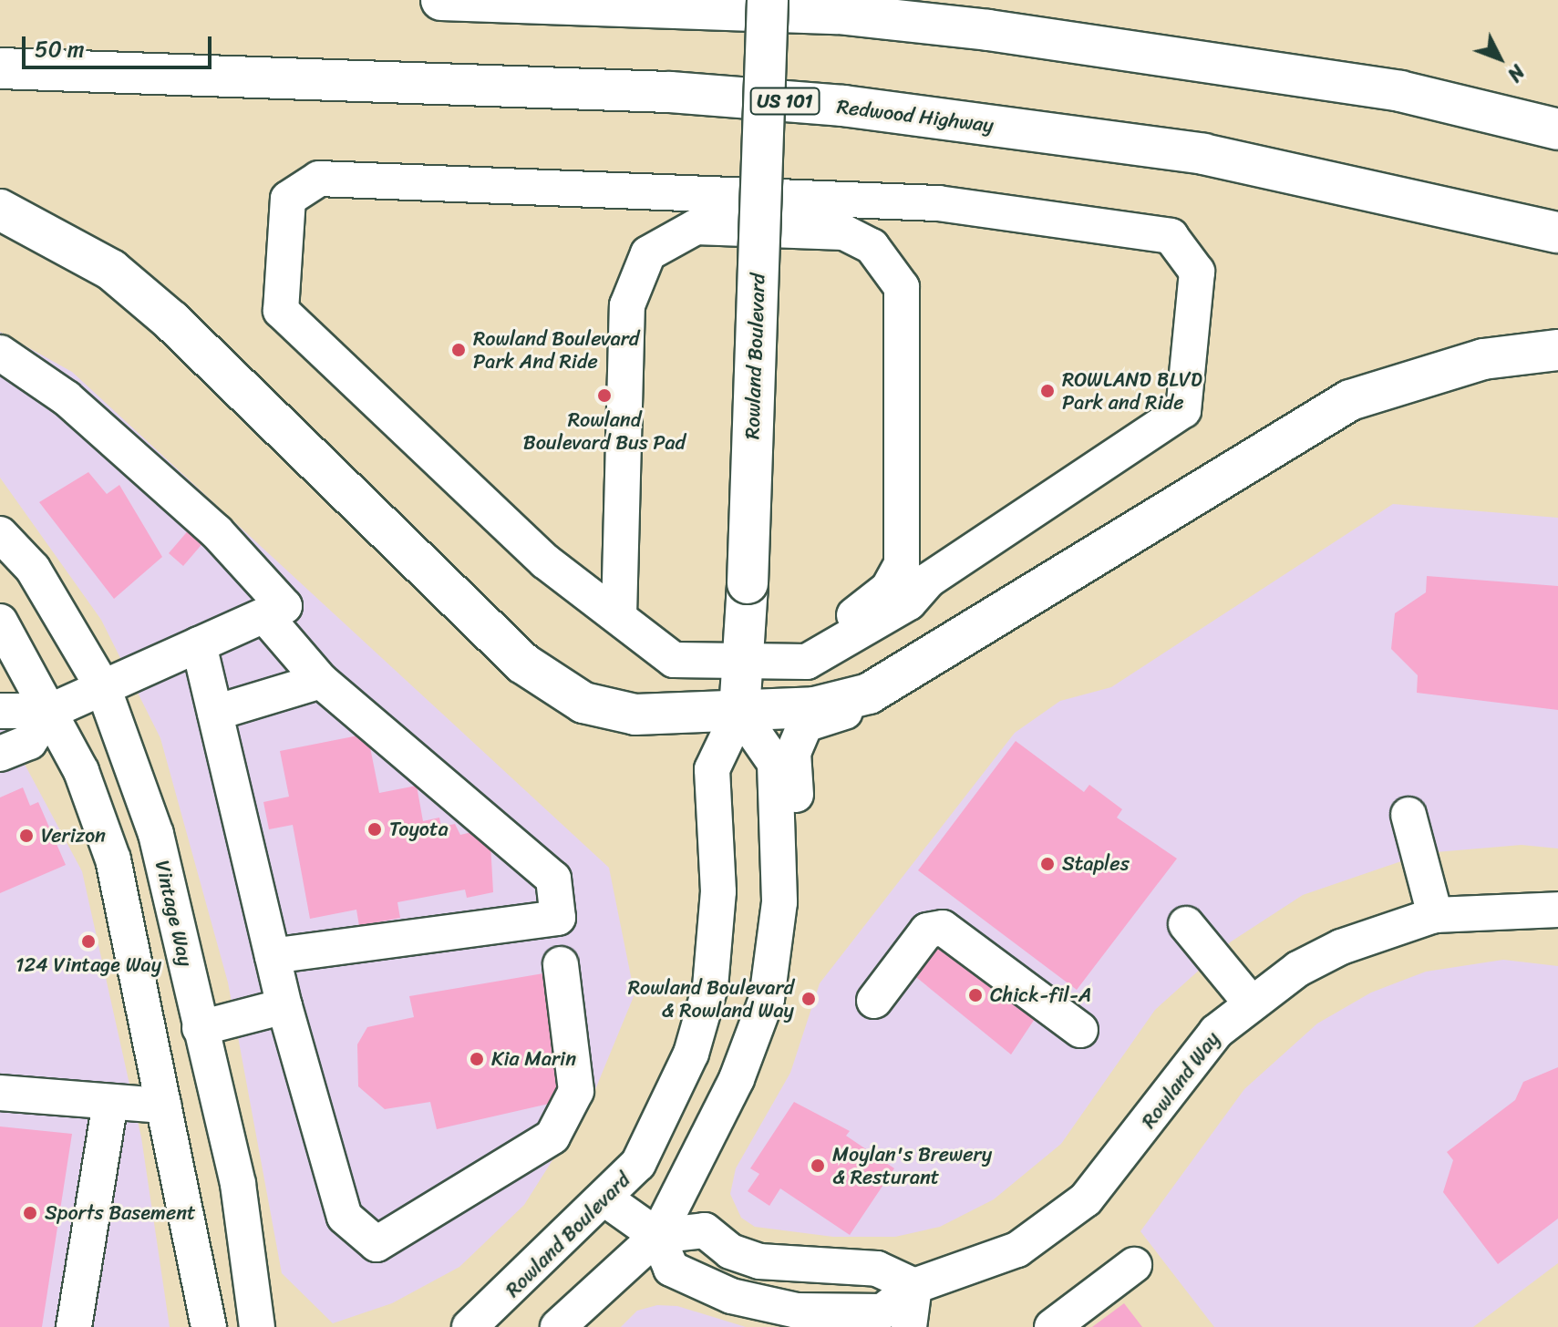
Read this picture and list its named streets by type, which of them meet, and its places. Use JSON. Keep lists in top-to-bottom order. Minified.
{"streets":{"main road":["US 101","Redwood Highway","Rowland Boulevard"],"street":["Vintage Way","Rowland Way"]},"places":["Rowland Boulevard Park And Ride","ROWLAND BLVD Park and Ride","Rowland Boulevard Bus Pad","Toyota","Verizon","Staples","124 Vintage Way","Chick-fil-A","Rowland Boulevard & Rowland Way","Kia Marin","Moylan's Brewery & Resturant","Sports Basement"],"scale_bar":"50 m","north":"bottom right"}
